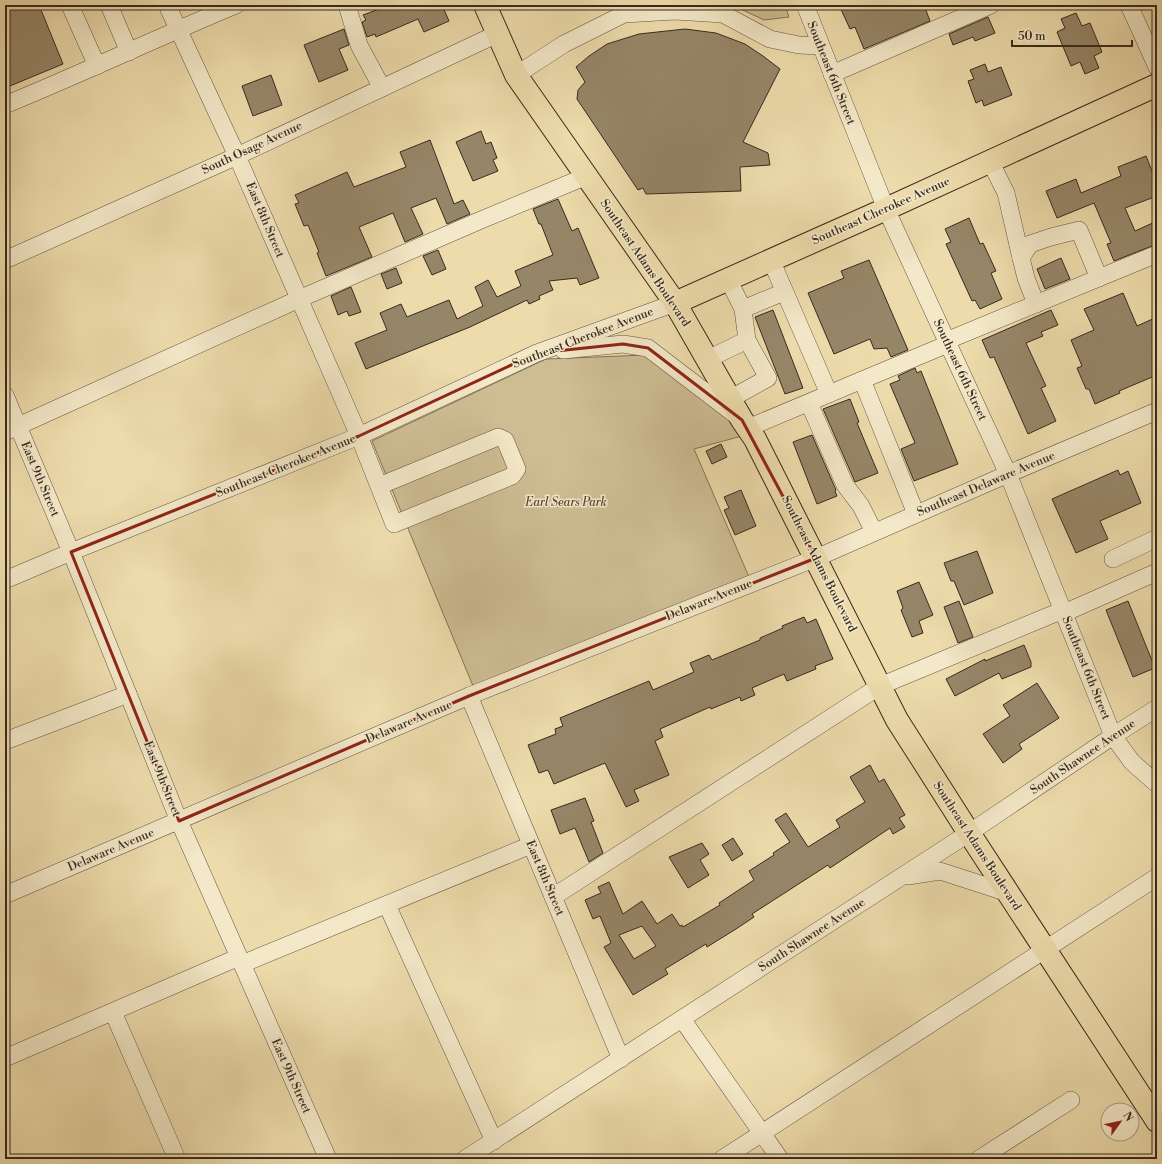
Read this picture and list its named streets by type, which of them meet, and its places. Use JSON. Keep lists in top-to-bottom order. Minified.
{"streets":{"main road":["Southeast Cherokee Avenue","Southeast Adams Boulevard"],"street":["Southeast 6th Street","South Osage Avenue","East 8th Street","East 9th Street","Southeast Delaware Avenue","Delaware Avenue","South Shawnee Avenue"]},"crossings":[["Southeast 6th Street","Southeast Cherokee Avenue"],["Southeast 6th Street","Southeast Delaware Avenue"],["Southeast 6th Street","South Shawnee Avenue"],["South Osage Avenue","East 8th Street"],["South Osage Avenue","Southeast Adams Boulevard"],["Southeast Cherokee Avenue","East 8th Street"],["Southeast Cherokee Avenue","Southeast Adams Boulevard"],["Southeast Cherokee Avenue","East 9th Street"],["East 8th Street","Delaware Avenue"],["East 8th Street","South Shawnee Avenue"],["Southeast Adams Boulevard","Southeast Delaware Avenue"],["Southeast Adams Boulevard","Delaware Avenue"],["Southeast Adams Boulevard","South Shawnee Avenue"],["East 9th Street","Delaware Avenue"],["Southeast Delaware Avenue","Delaware Avenue"]],"parks":["Earl Sears Park"],"scale_bar":"50 m","north":"top right"}
